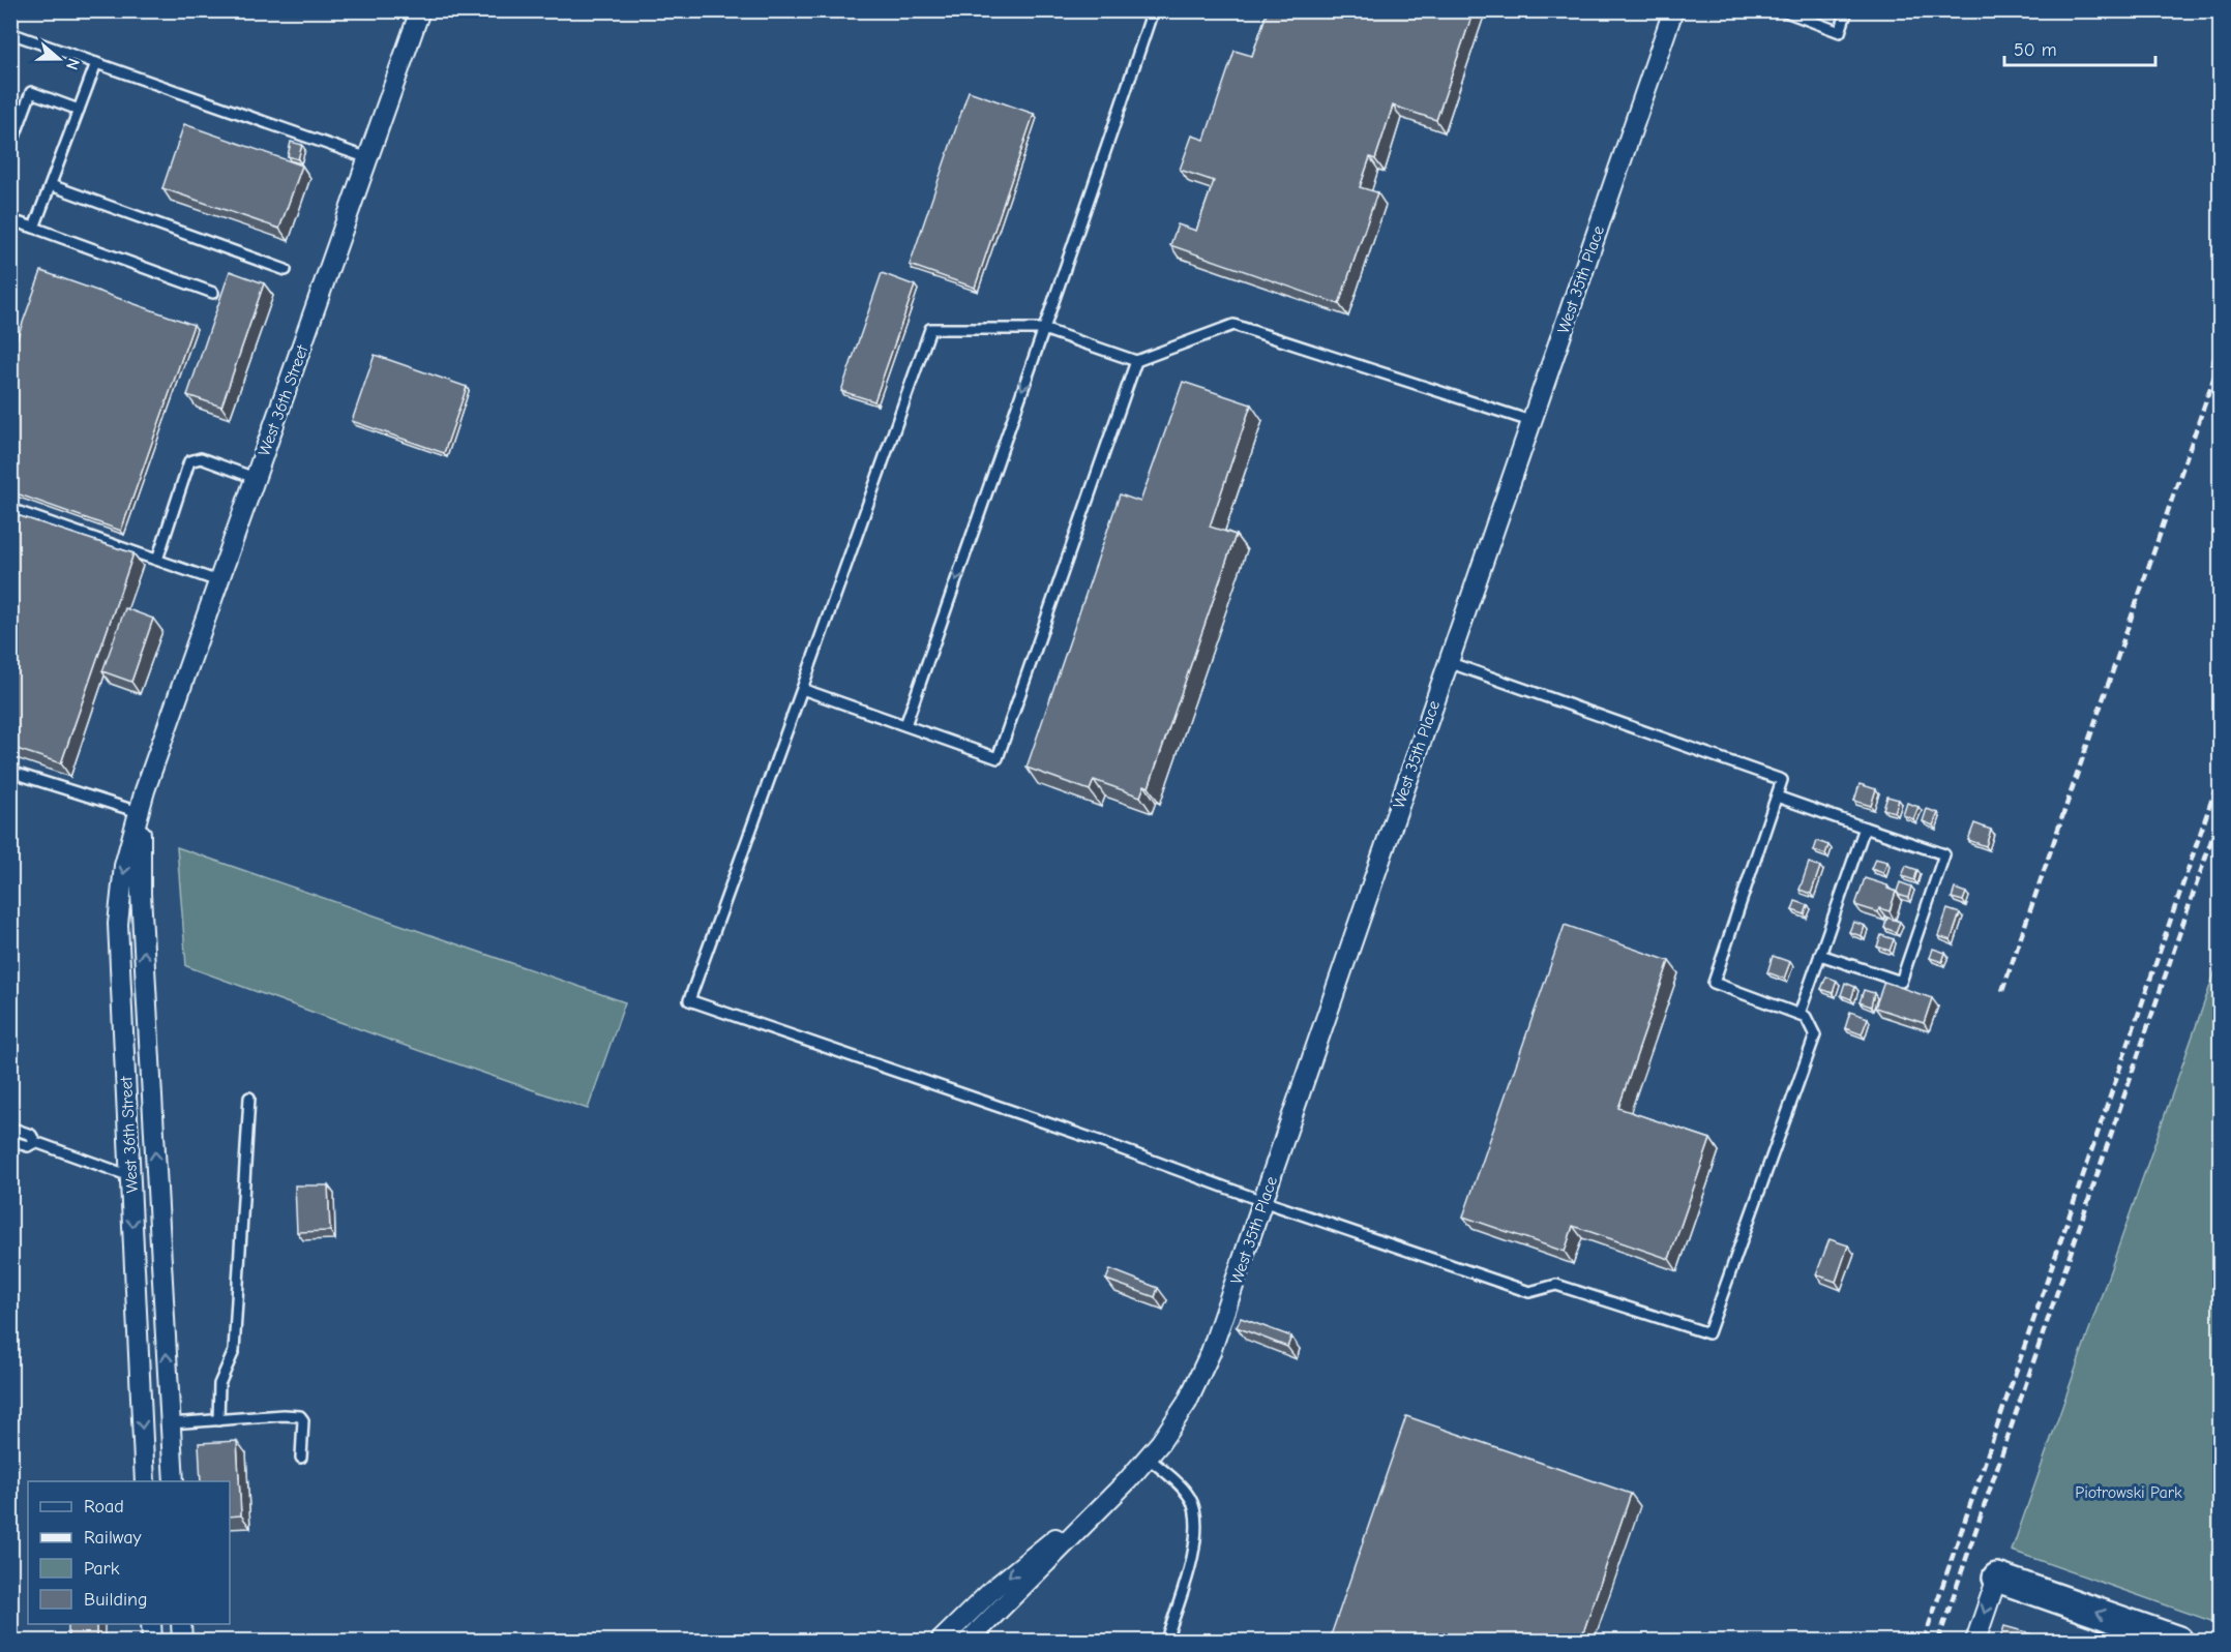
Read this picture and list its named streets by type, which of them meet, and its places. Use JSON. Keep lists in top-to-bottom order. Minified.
{"streets":{"street":["West 35th Place","West 36th Street"]},"parks":["Piotrowski Park"],"legend":["Road","Railway","Park","Building"],"scale_bar":"50 m","north":"right"}
